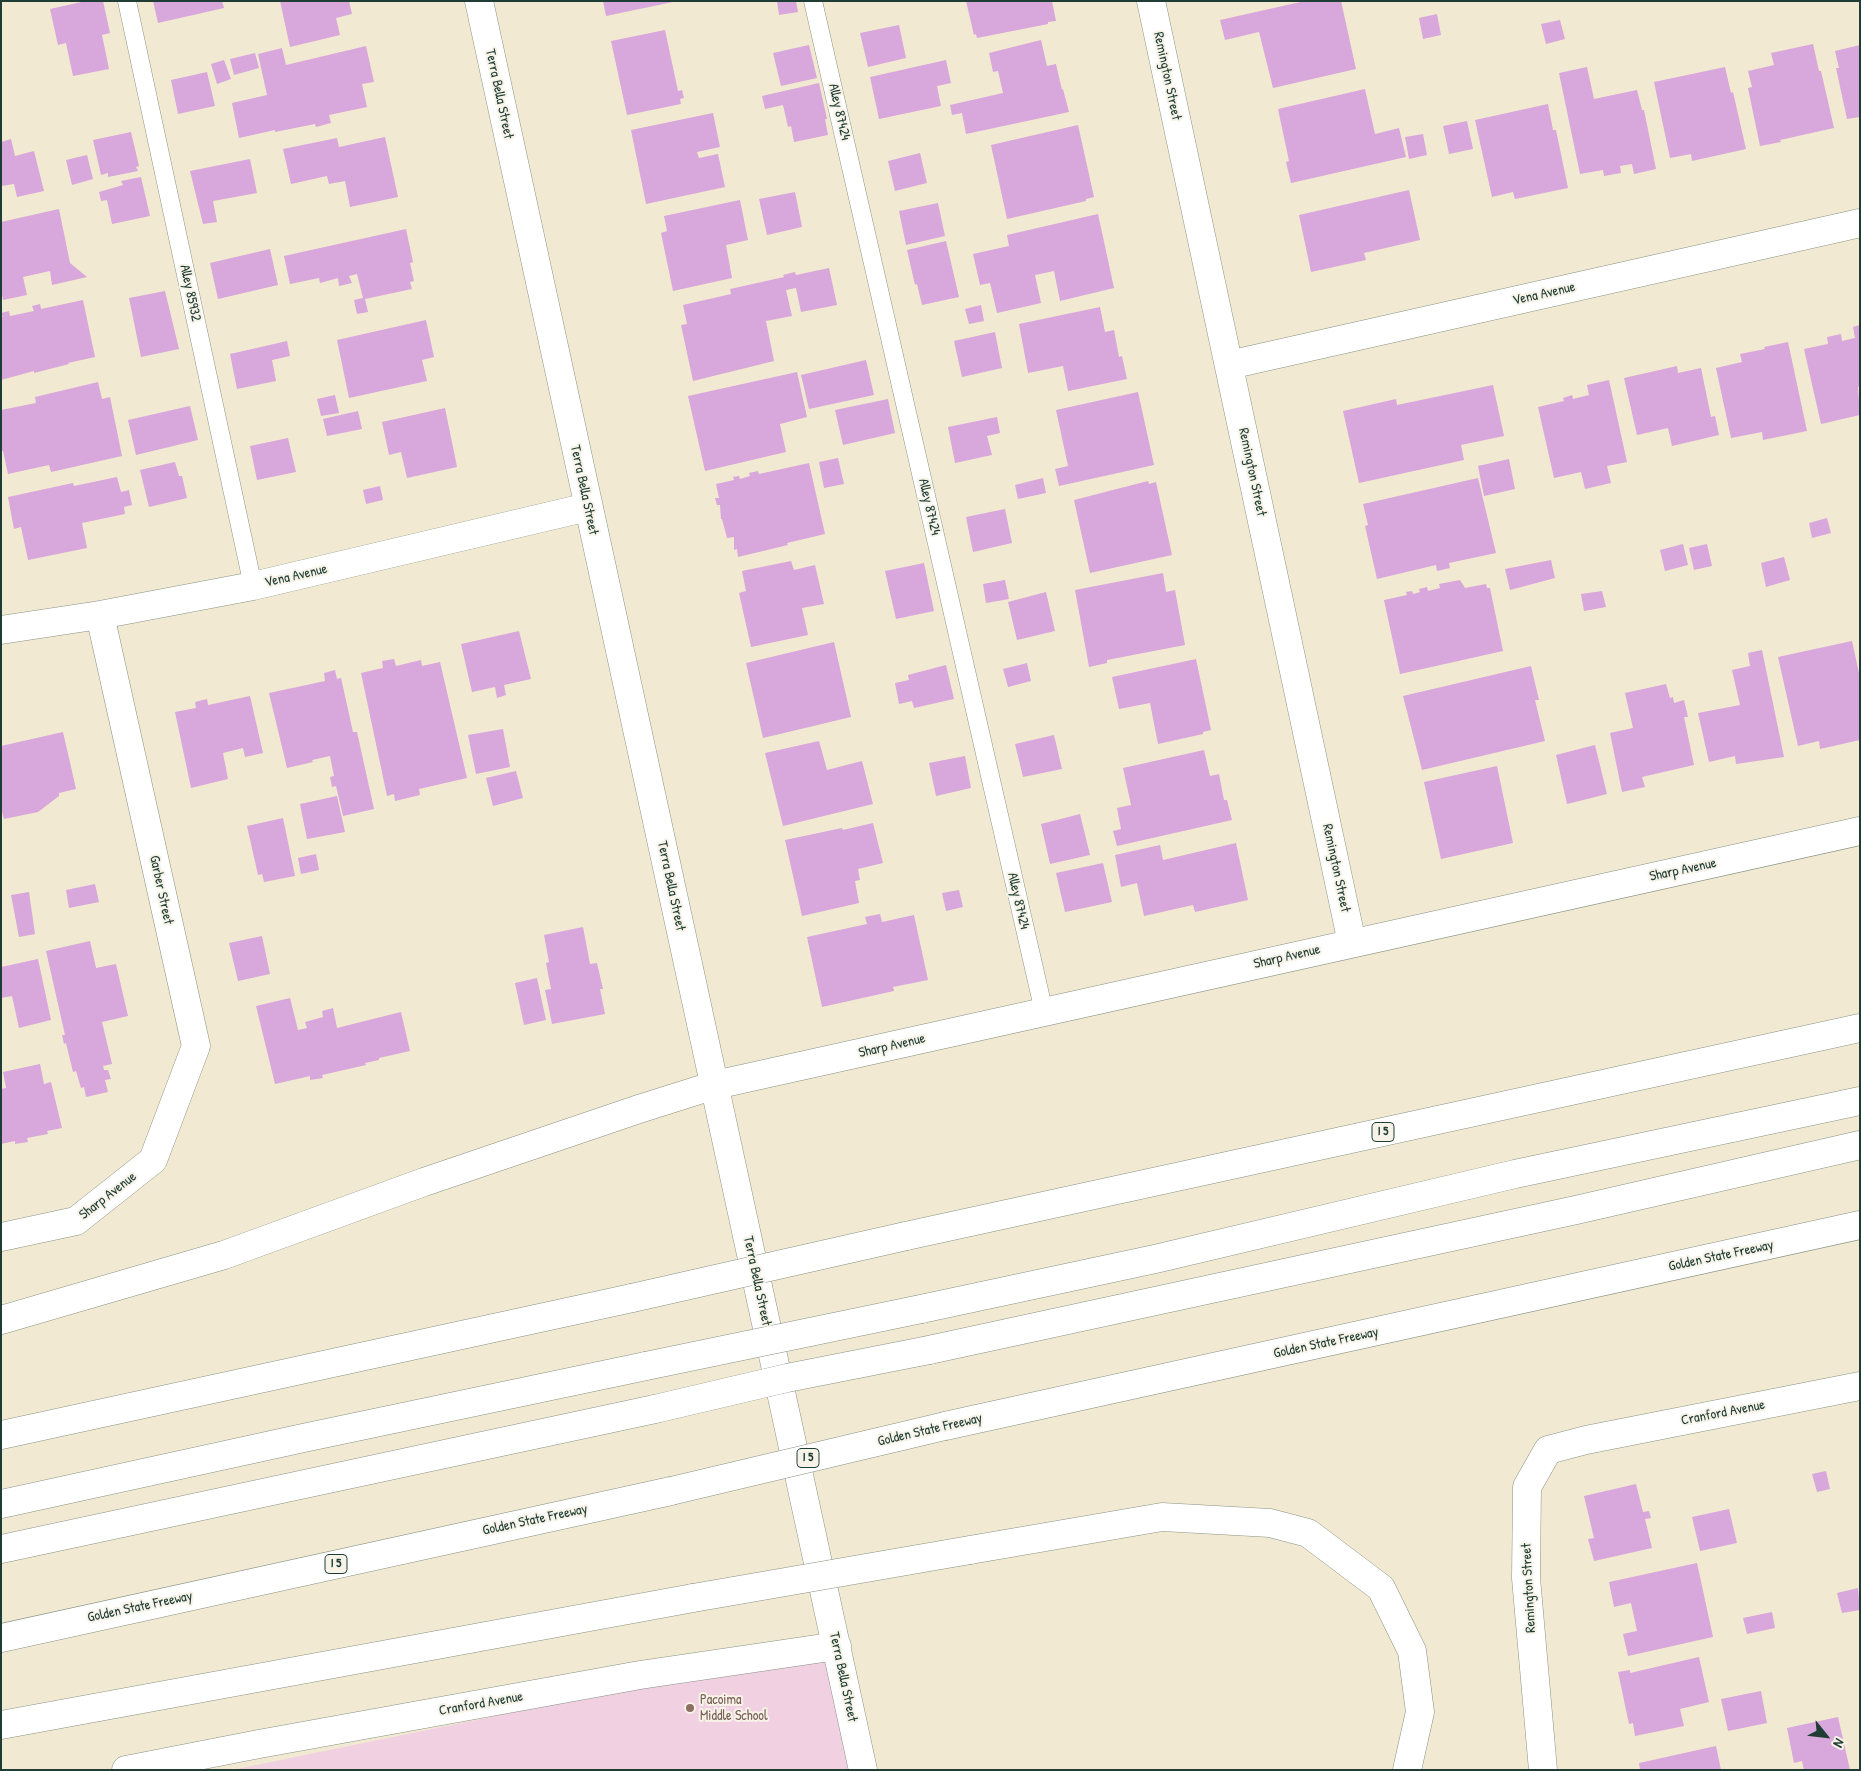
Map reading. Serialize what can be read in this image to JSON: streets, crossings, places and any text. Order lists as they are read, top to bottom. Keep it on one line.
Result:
{"streets":{"main road":["Remington Street","Terra Bella Street","Vena Avenue","Sharp Avenue","Garber Street","I 5","Golden State Freeway","Cranford Avenue"],"lane":["Alley 87424","Alley 85932"]},"crossings":[["Remington Street","Vena Avenue"],["Remington Street","Sharp Avenue"],["Remington Street","Cranford Avenue"],["Terra Bella Street","Vena Avenue"],["Terra Bella Street","Sharp Avenue"],["Terra Bella Street","Cranford Avenue"],["Alley 87424","Sharp Avenue"],["Alley 85932","Vena Avenue"],["Vena Avenue","Garber Street"],["Sharp Avenue","Garber Street"]],"places":["Pacoima Middle School"],"north":"bottom right"}
